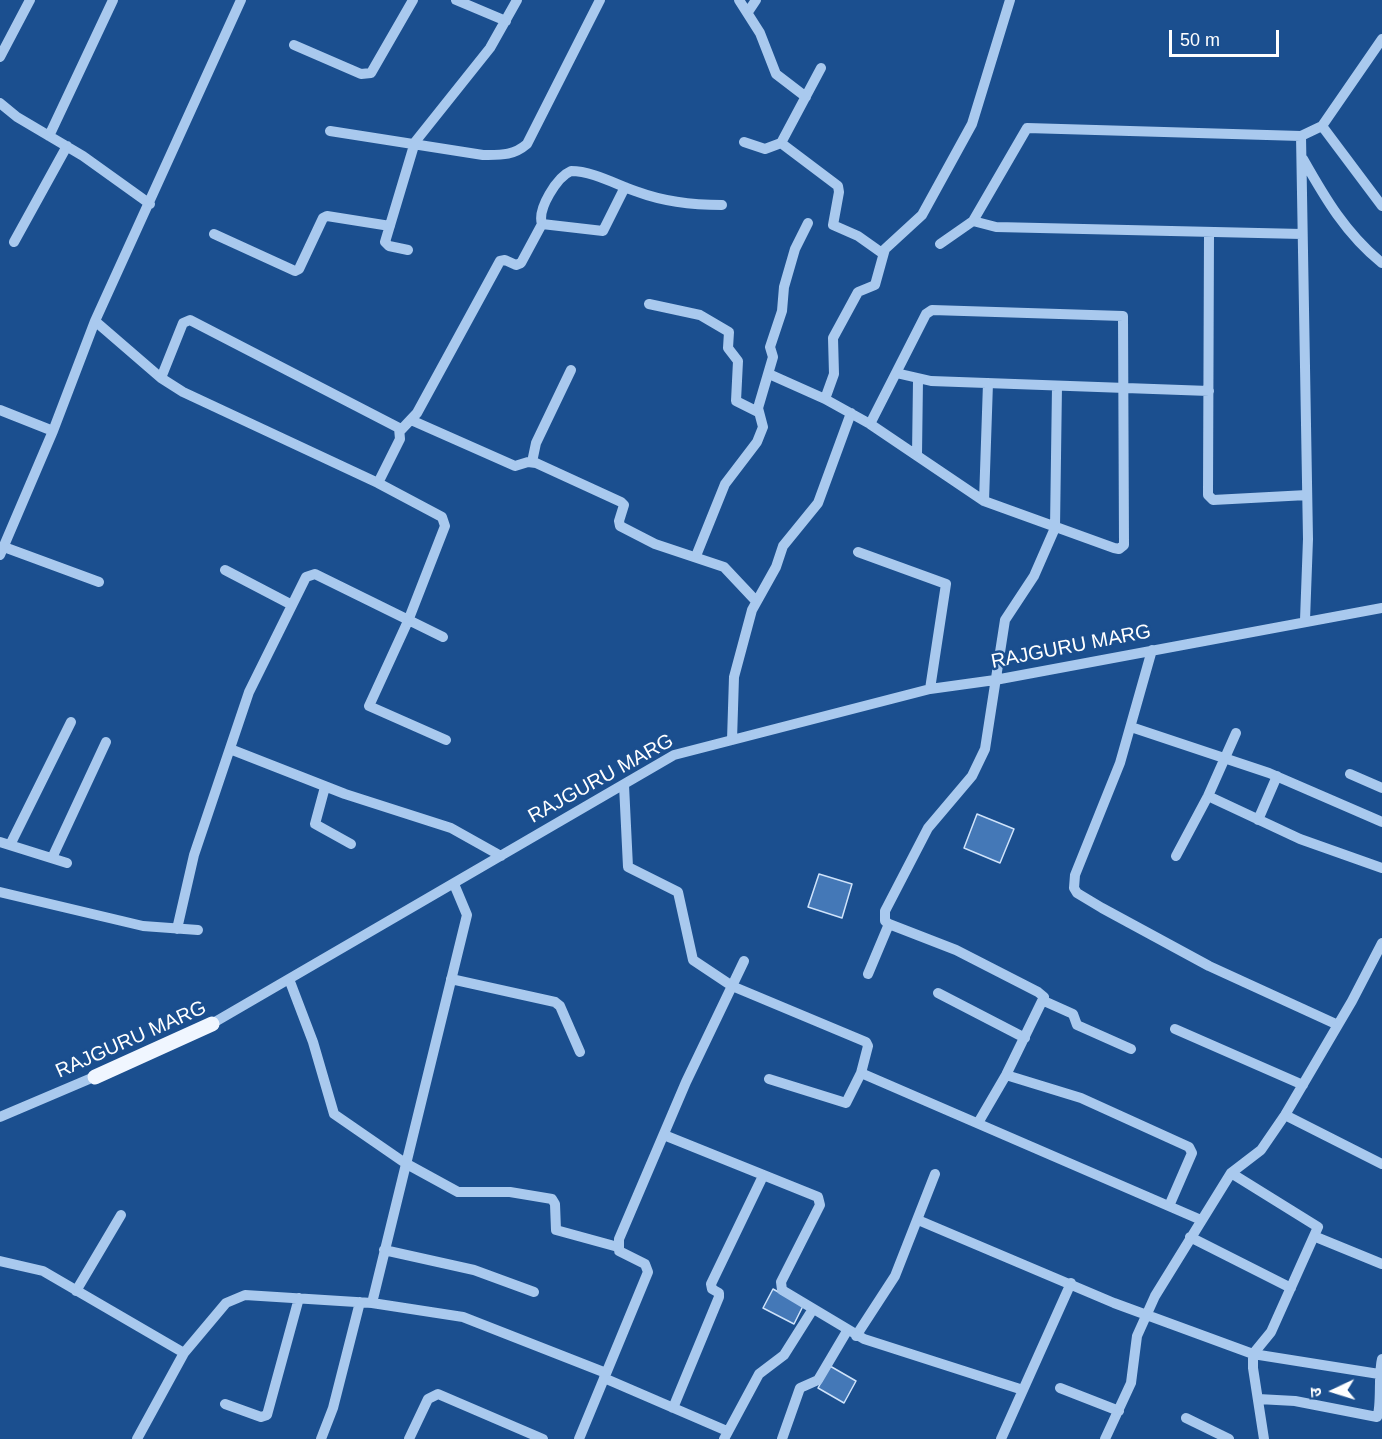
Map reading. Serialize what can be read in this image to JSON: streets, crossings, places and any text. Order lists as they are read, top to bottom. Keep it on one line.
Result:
{"streets":{"street":["RAJGURU MARG"]},"scale_bar":"50 m","north":"left"}
